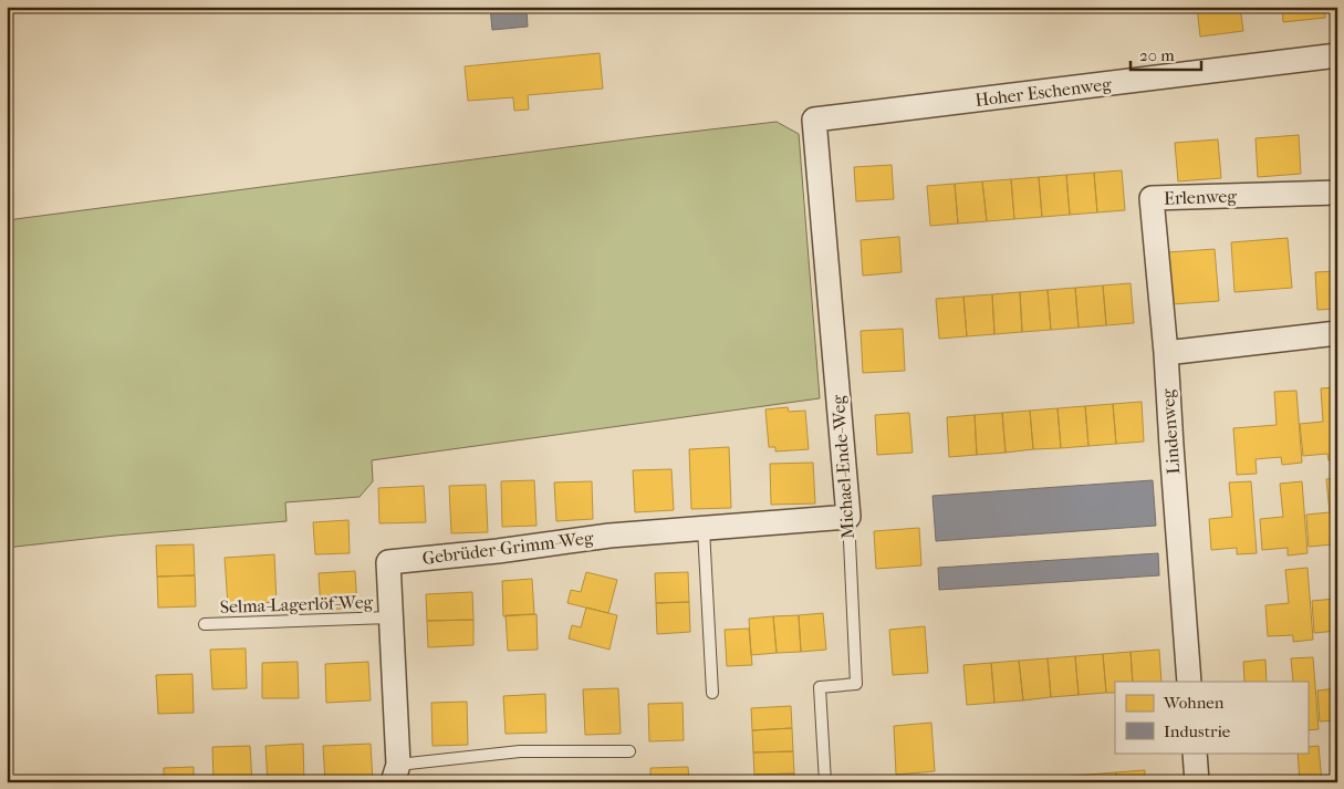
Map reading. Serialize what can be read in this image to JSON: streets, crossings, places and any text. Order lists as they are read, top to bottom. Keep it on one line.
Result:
{"streets":{"street":["Hoher Eschenweg","Erlenweg","Lindenweg","Michael-Ende-Weg","Gebrüder-Grimm-Weg"],"lane":["Selma-Lagerlöf-Weg"]},"crossings":[["Hoher Eschenweg","Michael-Ende-Weg"],["Erlenweg","Lindenweg"],["Michael-Ende-Weg","Gebrüder-Grimm-Weg"],["Gebrüder-Grimm-Weg","Selma-Lagerlöf-Weg"]],"legend":["Wohnen","Industrie"],"scale_bar":"20 m"}
